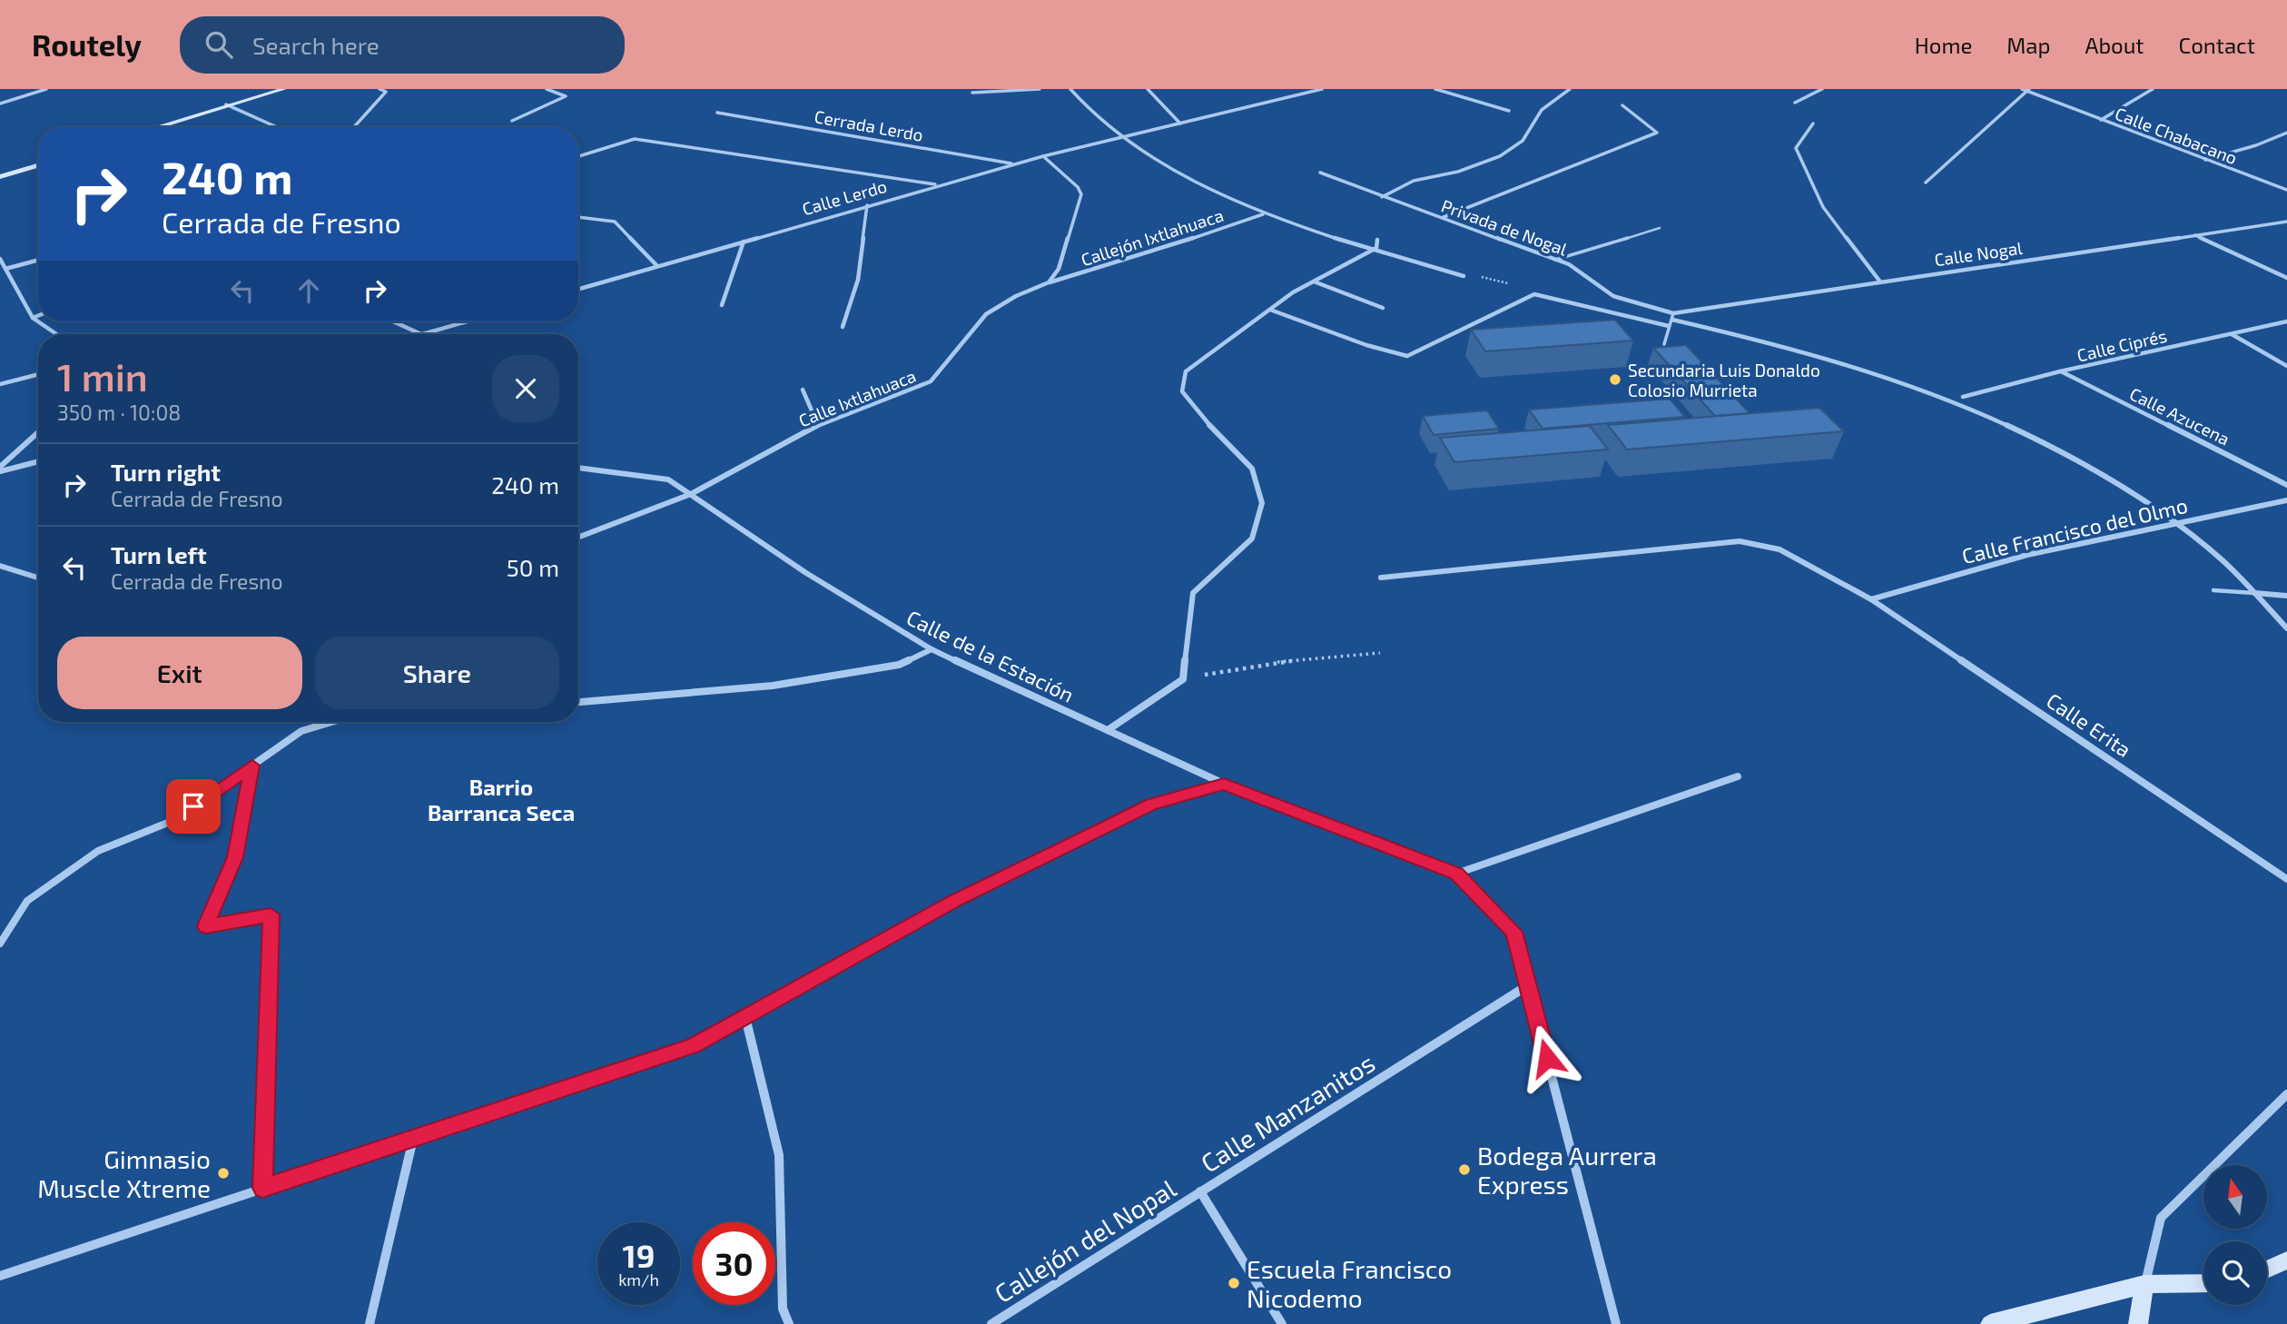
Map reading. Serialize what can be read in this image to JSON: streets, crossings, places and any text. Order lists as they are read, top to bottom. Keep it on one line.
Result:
{"streets":{"street":["Cerrada Lerdo","Calle Chabacano","Calle Lerdo","Privada de Nogal","Callejón Ixtlahuaca","Calle Nogal","Calle Ciprés","Calle Ixtlahuaca","Calle Azucena","Calle Francisco del Olmo","Calle de la Estación","Calle Erita","Calle Manzanitos","Callejón del Nopal"]},"crossings":[["Cerrada Lerdo","Calle Lerdo"],["Privada de Nogal","Calle Nogal"],["Privada de Nogal","Calle Francisco del Olmo"],["Callejón Ixtlahuaca","Calle Ixtlahuaca"],["Calle Ciprés","Calle Azucena"],["Calle Ixtlahuaca","Calle de la Estación"],["Calle Francisco del Olmo","Calle Erita"],["Calle Manzanitos","Callejón del Nopal"]],"districts":["Barrio Barranca Seca"],"places":["Secundaria Luis Donaldo Colosio Murrieta","Bodega Aurrera Express","Gimnasio Muscle Xtreme","Escuela Francisco Nicodemo"],"north":"top","page":{"header":"Routely","search":"Search here","nav":["Home","Map","About","Contact"],"turn":["240 m","Cerrada de Fresno"],"heading":["1 min","350 m · 10:08"],"list":[{"name":"Turn right","note":"Cerrada de Fresno","value":"240 m"},{"name":"Turn left","note":"Cerrada de Fresno","value":"50 m"}],"buttons":["Exit","Share"],"speed":"19 km/h","limit":"30"}}
